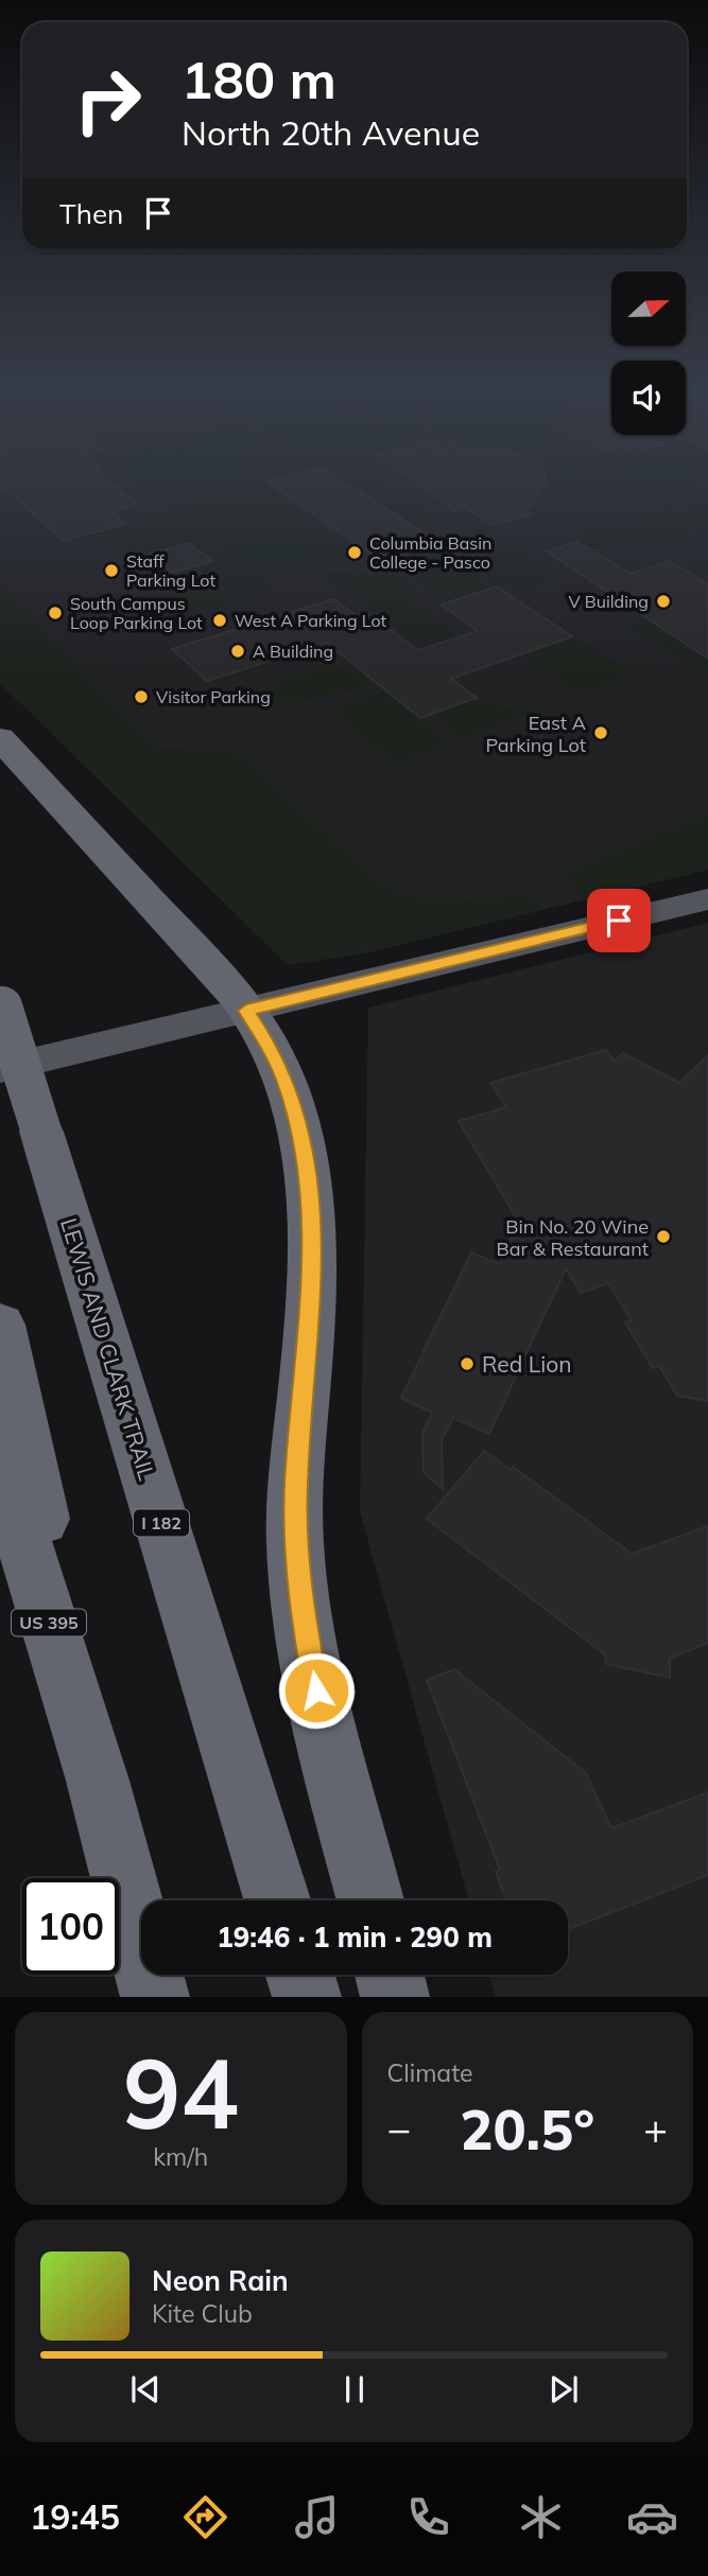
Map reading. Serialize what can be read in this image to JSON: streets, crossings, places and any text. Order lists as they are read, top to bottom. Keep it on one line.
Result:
{"streets":{"highway":["LEWIS AND CLARK TRAIL","I 182","US 395"]},"places":["Columbia Basin College - Pasco","Staff Parking Lot","V Building","South Campus Loop Parking Lot","West A Parking Lot","A Building","Visitor Parking","East A Parking Lot","Bin No. 20 Wine Bar & Restaurant","Red Lion"],"north":"right","page":{"turn":["180 m","North 20th Avenue"],"then":"Then","limit":"100","trip":"19:46 · 1 min · 290 m","tile":[["94","km/h"],"Climate"],"heat":["−","20.5°","+"],"song":["Neon Rain","Kite Club"],"tabs":"19:45"}}
